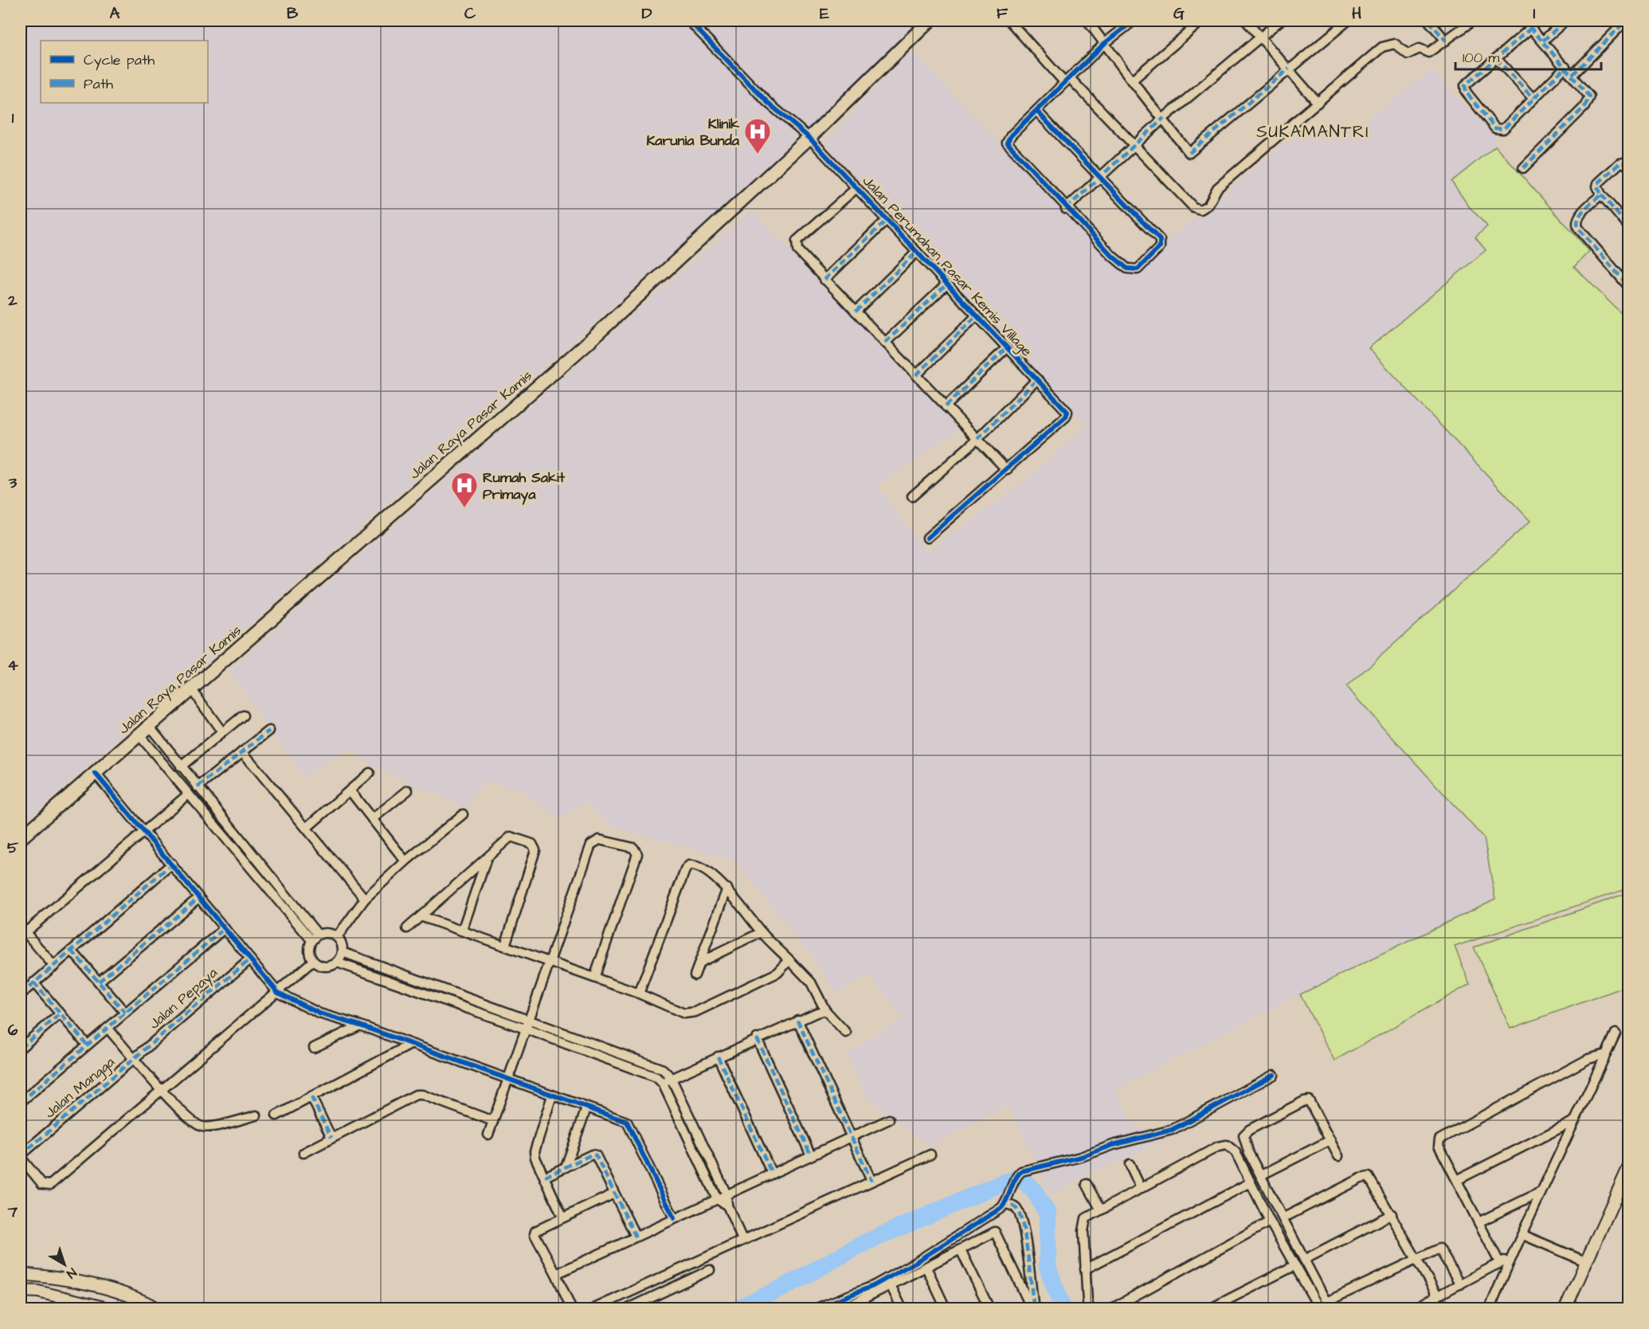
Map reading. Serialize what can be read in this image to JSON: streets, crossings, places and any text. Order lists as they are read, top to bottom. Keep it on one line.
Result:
{"streets":{"main road":["Jalan Raya Pasar Kamis"],"street":["Jalan Perumahan Pasar Kemis Village","Jalan Pepaya","Jalan Mangga"]},"crossings":[["Jalan Perumahan Pasar Kemis Village","Jalan Raya Pasar Kamis"],["Jalan Pepaya","Jalan Mangga"]],"districts":["SUKAMANTRI"],"places":{"hospital":["Klinik Karunia Bunda","Rumah Sakit Primaya"]},"legend":["Cycle path","Path"],"scale_bar":"100 m","north":"bottom right","grid":{"columns":["A","B","C","D","E","F","G","H","I"],"rows":["1","2","3","4","5","6","7"]}}
